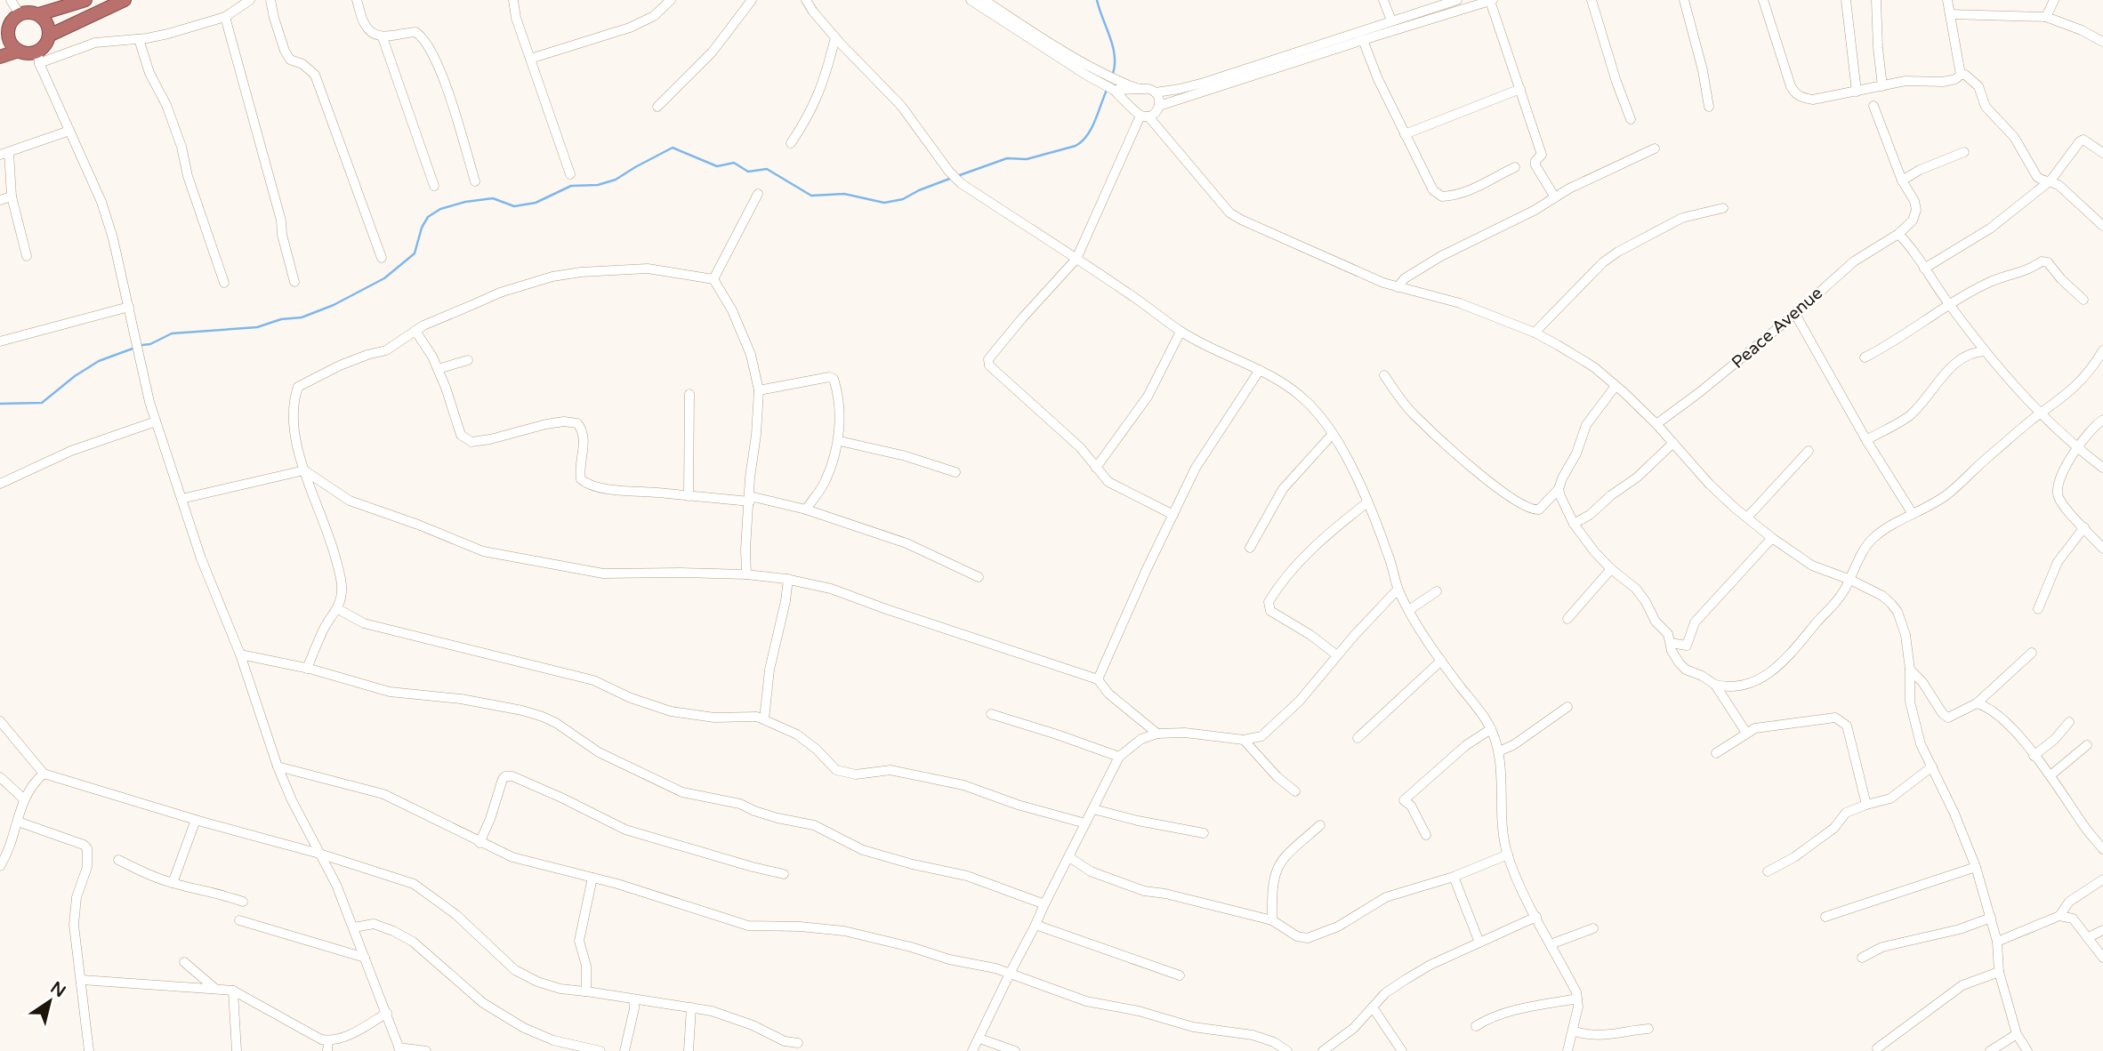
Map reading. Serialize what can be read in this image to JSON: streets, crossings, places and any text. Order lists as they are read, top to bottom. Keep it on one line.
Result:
{"streets":{"street":["Peace Avenue"]},"north":"top right"}
